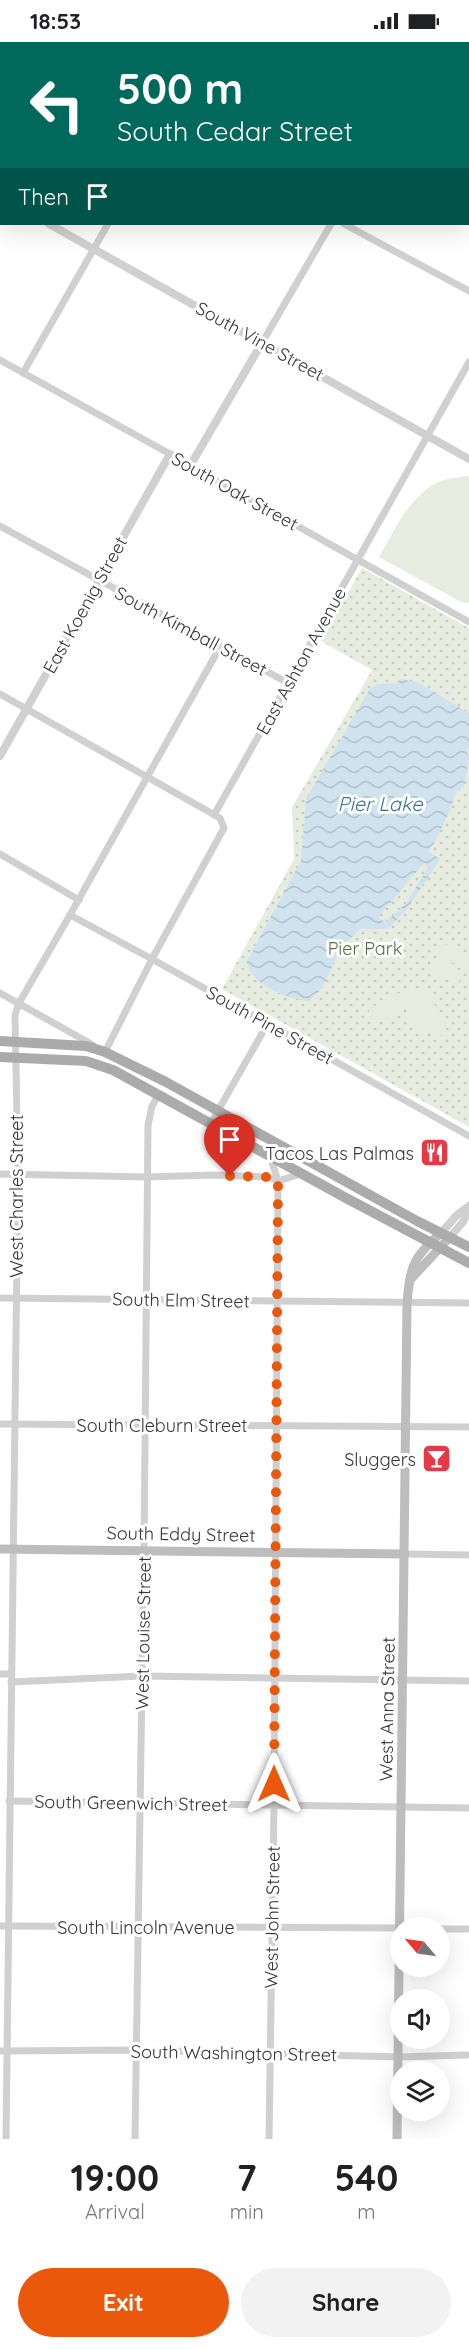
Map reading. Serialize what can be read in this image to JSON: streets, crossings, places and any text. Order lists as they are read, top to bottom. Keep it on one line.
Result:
{"streets":{"main road":["South Eddy Street","West Anna Street"],"street":["South Vine Street","South Oak Street","East Koenig Street","South Kimball Street","East Ashton Avenue","South Pine Street","West Charles Street","South Elm Street","South Cleburn Street","West Louise Street","South Greenwich Street","West John Street","South Lincoln Avenue","South Washington Street"]},"crossings":[["South Vine Street","East Ashton Avenue"],["South Oak Street","East Koenig Street"],["South Oak Street","East Ashton Avenue"],["East Koenig Street","South Kimball Street"],["South Kimball Street","East Ashton Avenue"],["West Charles Street","South Elm Street"],["West Charles Street","South Cleburn Street"],["West Charles Street","South Eddy Street"],["West Charles Street","South Greenwich Street"],["West Charles Street","South Lincoln Avenue"],["West Charles Street","South Washington Street"],["South Elm Street","West Louise Street"],["South Elm Street","West Anna Street"],["South Elm Street","West John Street"],["South Cleburn Street","West Louise Street"],["South Cleburn Street","West Anna Street"],["South Cleburn Street","West John Street"],["South Eddy Street","West Louise Street"],["South Eddy Street","West Anna Street"],["South Eddy Street","West John Street"],["West Louise Street","South Greenwich Street"],["West Louise Street","South Lincoln Avenue"],["West Louise Street","South Washington Street"],["West Anna Street","South Greenwich Street"],["West Anna Street","South Washington Street"],["South Greenwich Street","West John Street"],["West John Street","South Lincoln Avenue"],["West John Street","South Washington Street"]],"water":["Pier Lake"],"parks":["Pier Park"],"places":{"restaurant":["Tacos Las Palmas"],"bar":["Sluggers"]},"north":"top left","page":{"status":"18:53","turn":["500 m","South Cedar Street"],"then":"Then","eta":["19:00","Arrival","7","min","540","m"],"buttons":["Exit","Share"]}}
